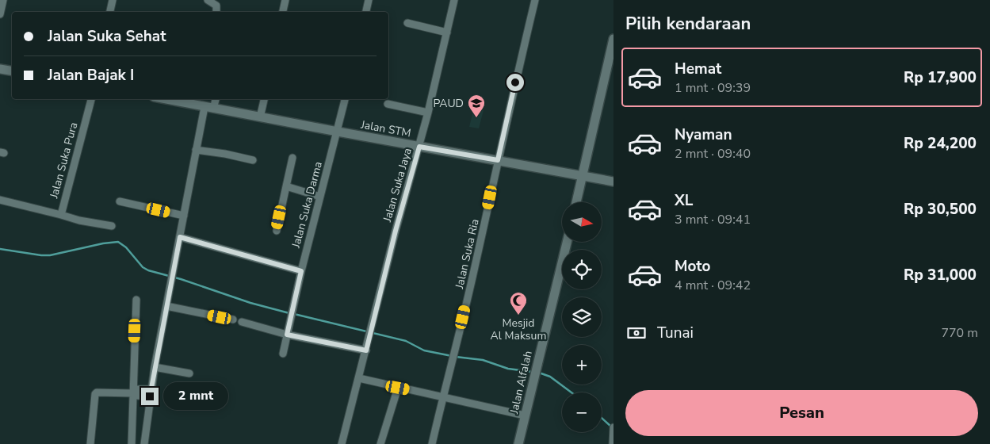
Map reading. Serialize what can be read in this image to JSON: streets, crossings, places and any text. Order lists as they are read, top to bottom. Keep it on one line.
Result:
{"streets":{"street":["Jalan STM","Jalan Suka Pura","Jalan Suka Jaya","Jalan Suka Darma","Jalan Suka Ria","Jalan Alfalah"]},"crossings":[["Jalan STM","Jalan Suka Jaya"],["Jalan STM","Jalan Suka Darma"],["Jalan STM","Jalan Suka Ria"]],"places":{"school or university":["PAUD"],"mosque":["Mesjid Al Maksum"]},"north":"right","page":{"heading":"Pilih kendaraan","banner":["Jalan Suka Sehat","Jalan Bajak I"],"list":[{"name":"Hemat","note":"1 mnt · 09:39","value":"Rp 17,900"},{"name":"Nyaman","note":"2 mnt · 09:40","value":"Rp 24,200"},{"name":"XL","note":"3 mnt · 09:41","value":"Rp 30,500"},{"name":"Moto","note":"4 mnt · 09:42","value":"Rp 31,000"}],"map_buttons":["+","−"],"pay":["Tunai","770 m"],"bubble":"2 mnt","buttons":"Pesan"}}
